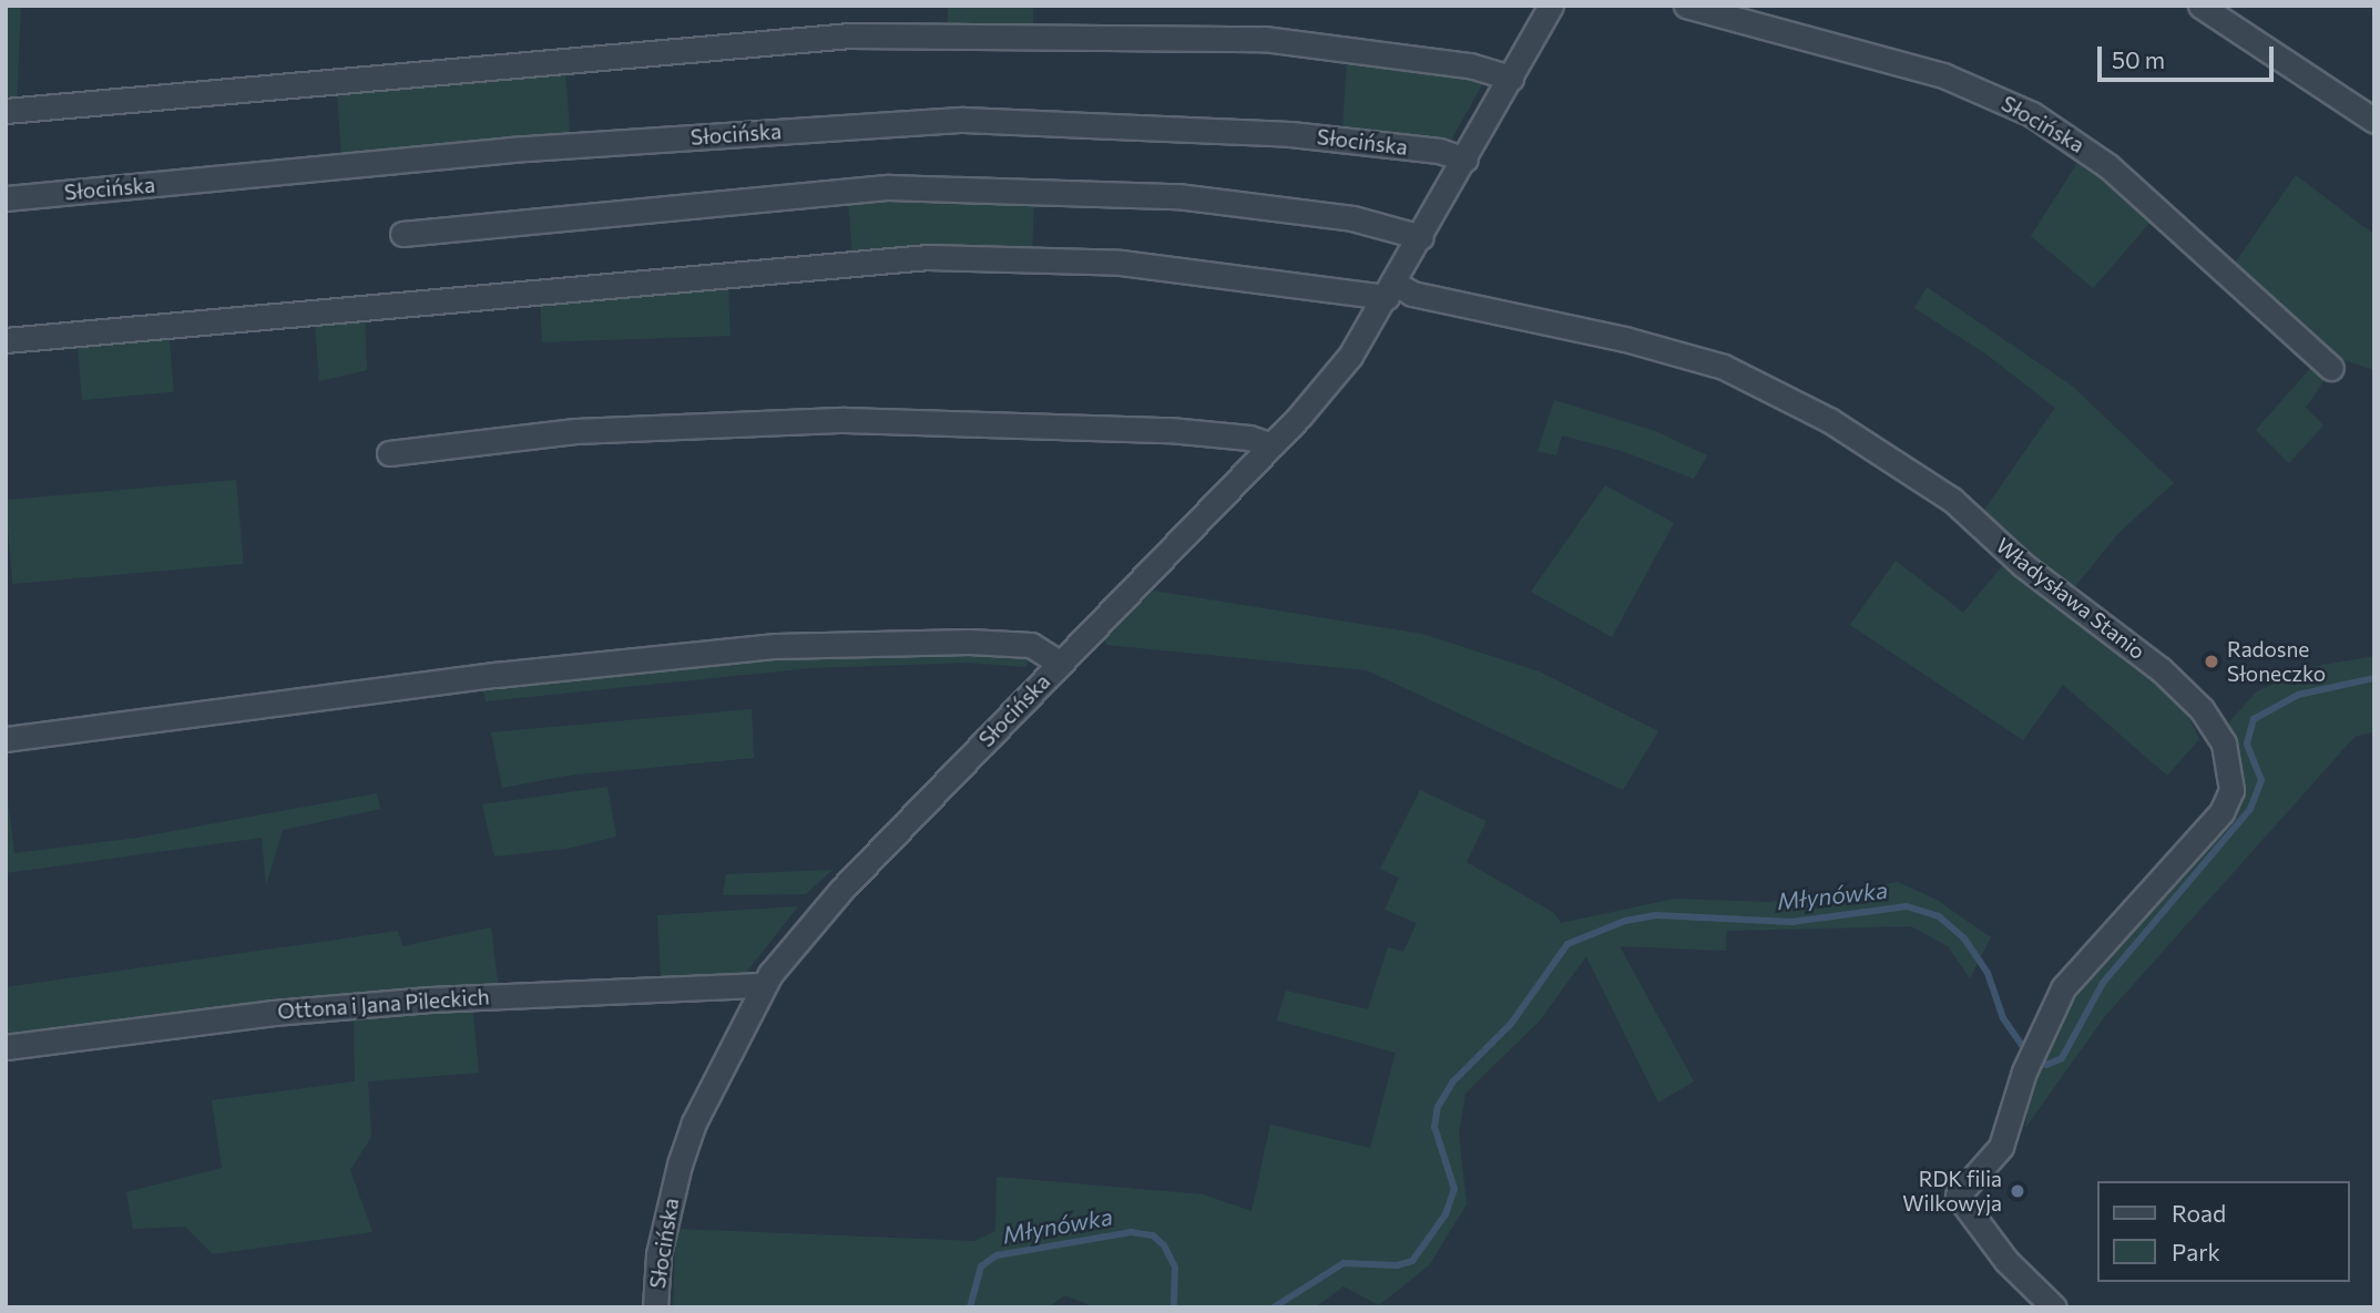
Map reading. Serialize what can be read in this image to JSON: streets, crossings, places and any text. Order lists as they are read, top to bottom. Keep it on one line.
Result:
{"streets":{"street":["Słocińska","Władysława Stanio","Ottona i Jana Pileckich"]},"crossings":[["Słocińska","Władysława Stanio"],["Słocińska","Ottona i Jana Pileckich"]],"water":["Młynówka"],"places":["Radosne Słoneczko","RDK filia Wilkowyja"],"legend":["Road","Park"],"scale_bar":"50 m"}
